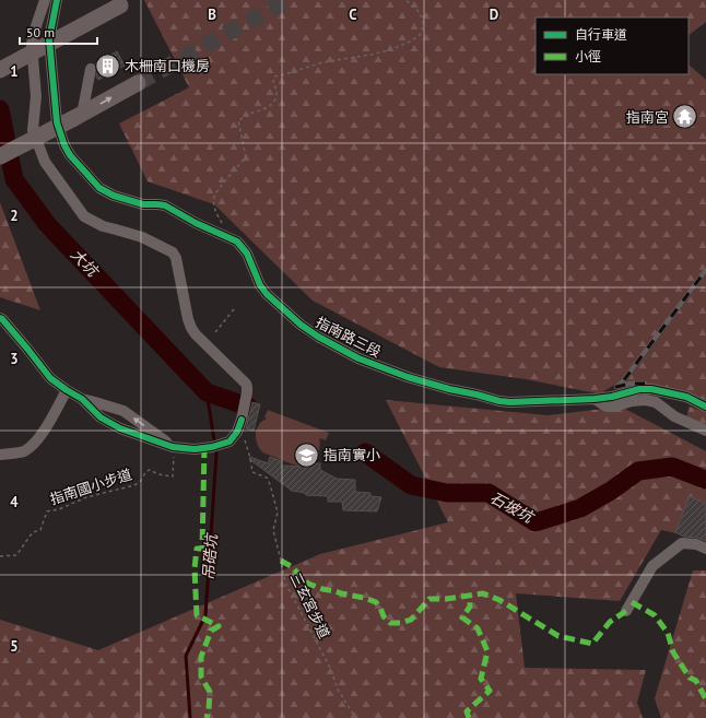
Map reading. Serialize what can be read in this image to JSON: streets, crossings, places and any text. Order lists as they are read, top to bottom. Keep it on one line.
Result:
{"streets":{"street":["指南路三段"],"path":["指南國小步道","三玄宮步道"]},"water":["大坑","石坡坑","吊硞坑"],"places":{"building":["木柵南口機房"],"temple":["指南宮"],"school or university":["指南實小"]},"legend":["自行車道","小徑"],"scale_bar":"50 m","grid":{"columns":["B","C","D"],"rows":["1","2","3","4","5"]}}
